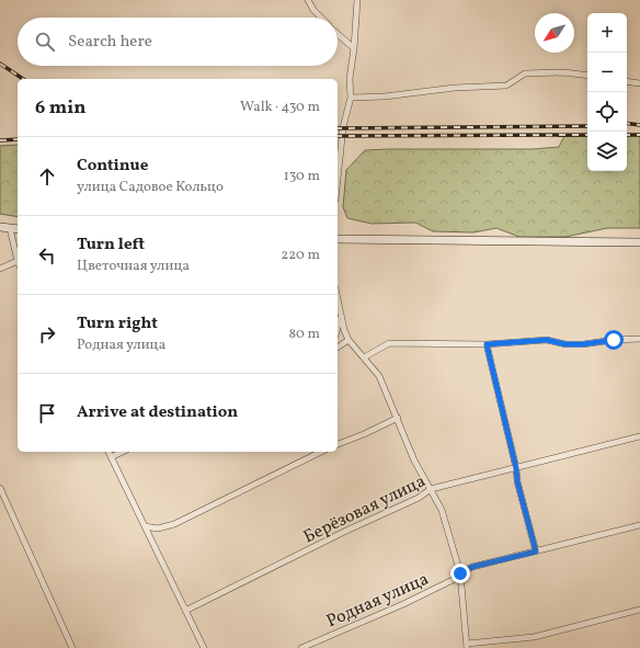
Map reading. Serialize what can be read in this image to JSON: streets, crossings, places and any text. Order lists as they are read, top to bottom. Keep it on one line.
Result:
{"streets":{"street":["Берёзовая улица","Родная улица"]},"north":"bottom left","page":{"map_buttons":["+","−"],"search":"Search here","heading":["6 min","Walk · 430 m"],"list":[["Continue","улица Садовое Кольцо","130 m"],["Turn left","Цветочная улица","220 m"],["Turn right","Родная улица","80 m"],"Arrive at destination"]}}
